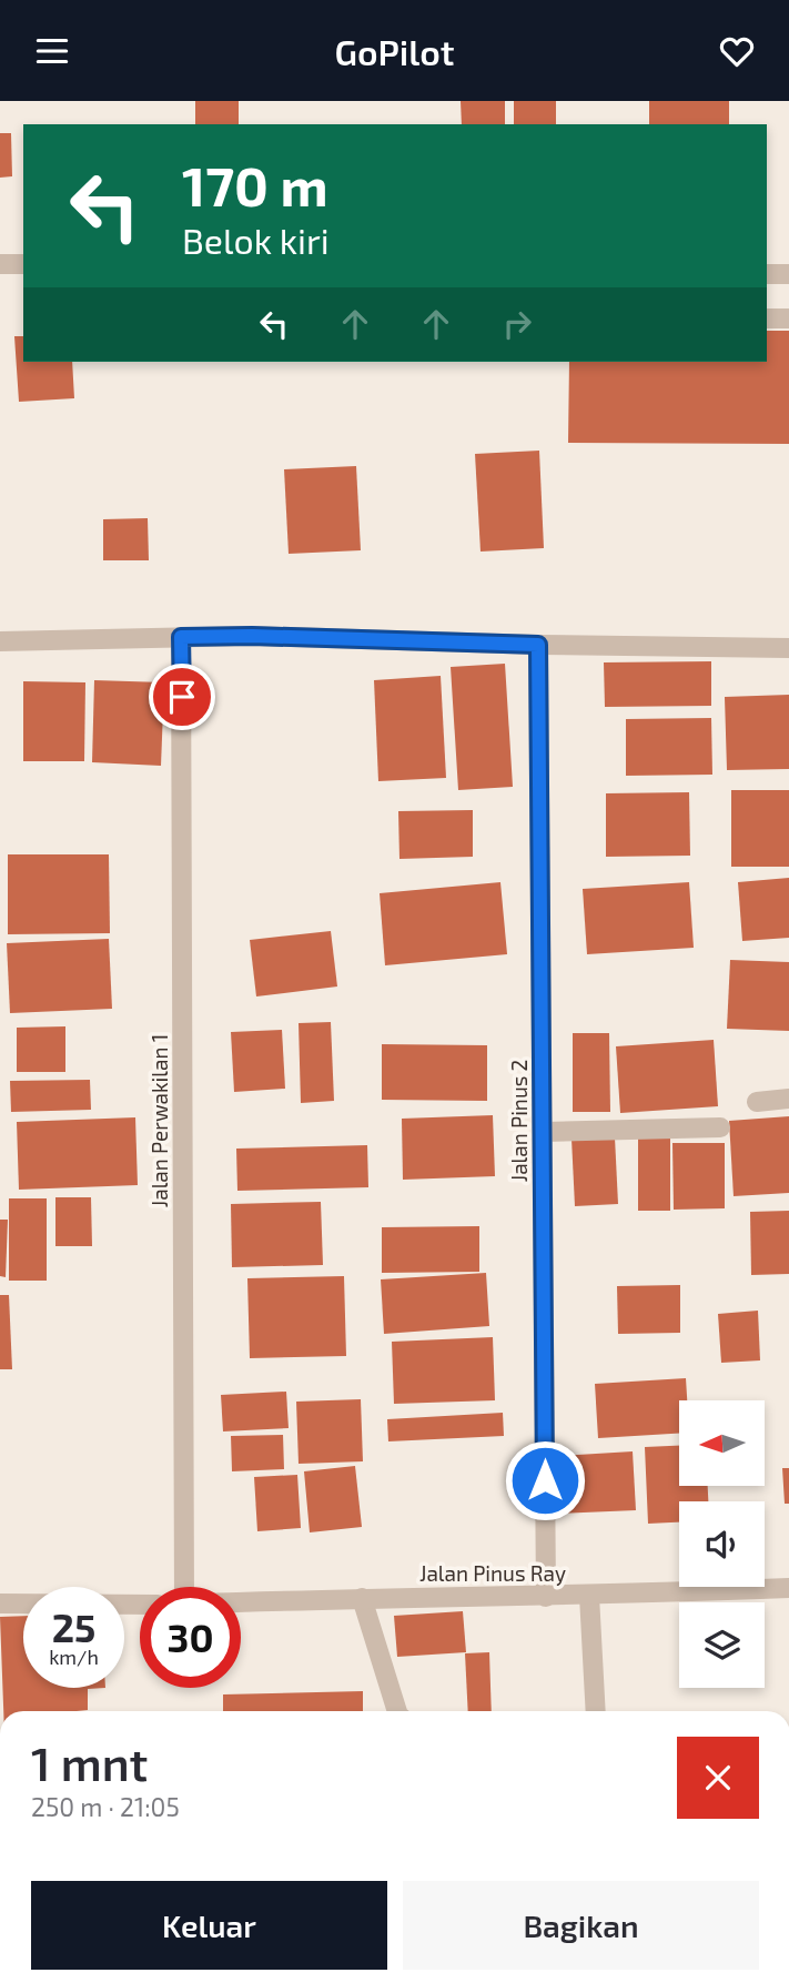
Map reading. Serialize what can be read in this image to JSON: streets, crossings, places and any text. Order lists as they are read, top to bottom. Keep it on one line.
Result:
{"streets":{"street":["Jalan Perwakilan 1","Jalan Pinus 2","Jalan Pinus Ray"]},"crossings":[["Jalan Pinus 2","Jalan Pinus Ray"]],"north":"left","page":{"header":"GoPilot","turn":["170 m","Belok kiri"],"speed":"25 km/h","limit":"30","heading":["1 mnt","250 m · 21:05"],"buttons":["Keluar","Bagikan"]}}
